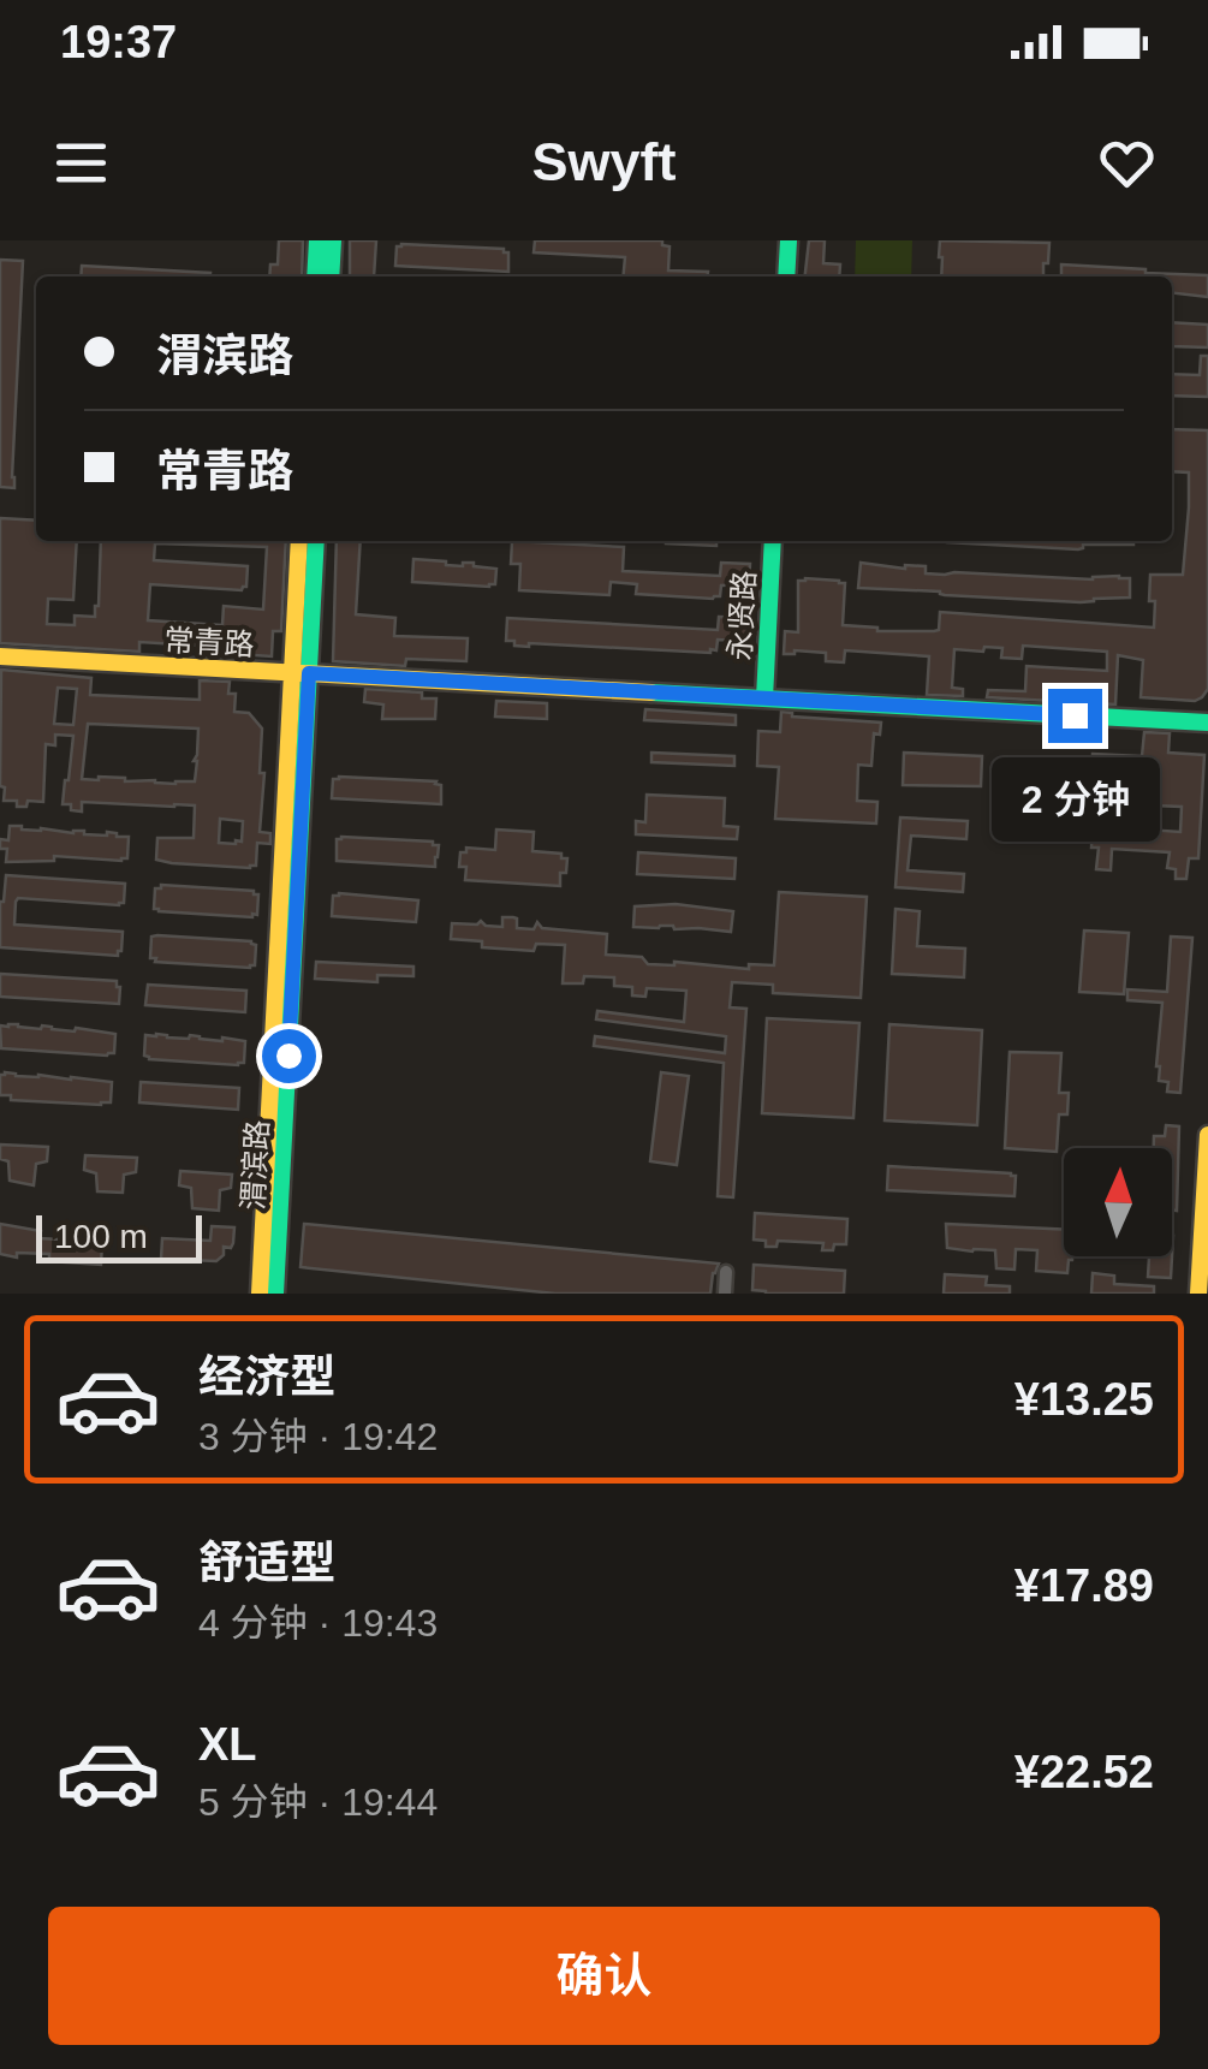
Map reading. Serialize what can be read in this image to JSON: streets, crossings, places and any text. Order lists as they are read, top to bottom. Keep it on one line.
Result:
{"streets":{"street":["永贤路","常青路","渭滨路"]},"crossings":[["永贤路","常青路"],["常青路","渭滨路"]],"scale_bar":"100 m","north":"top","page":{"status":"19:37","header":"Swyft","banner":["渭滨路","常青路"],"bubble":"2 分钟","scale":"100 m","list":[{"name":"经济型","note":"3 分钟 · 19:42","value":"¥13.25"},{"name":"舒适型","note":"4 分钟 · 19:43","value":"¥17.89"},{"name":"XL","note":"5 分钟 · 19:44","value":"¥22.52"}],"buttons":"确认"}}
